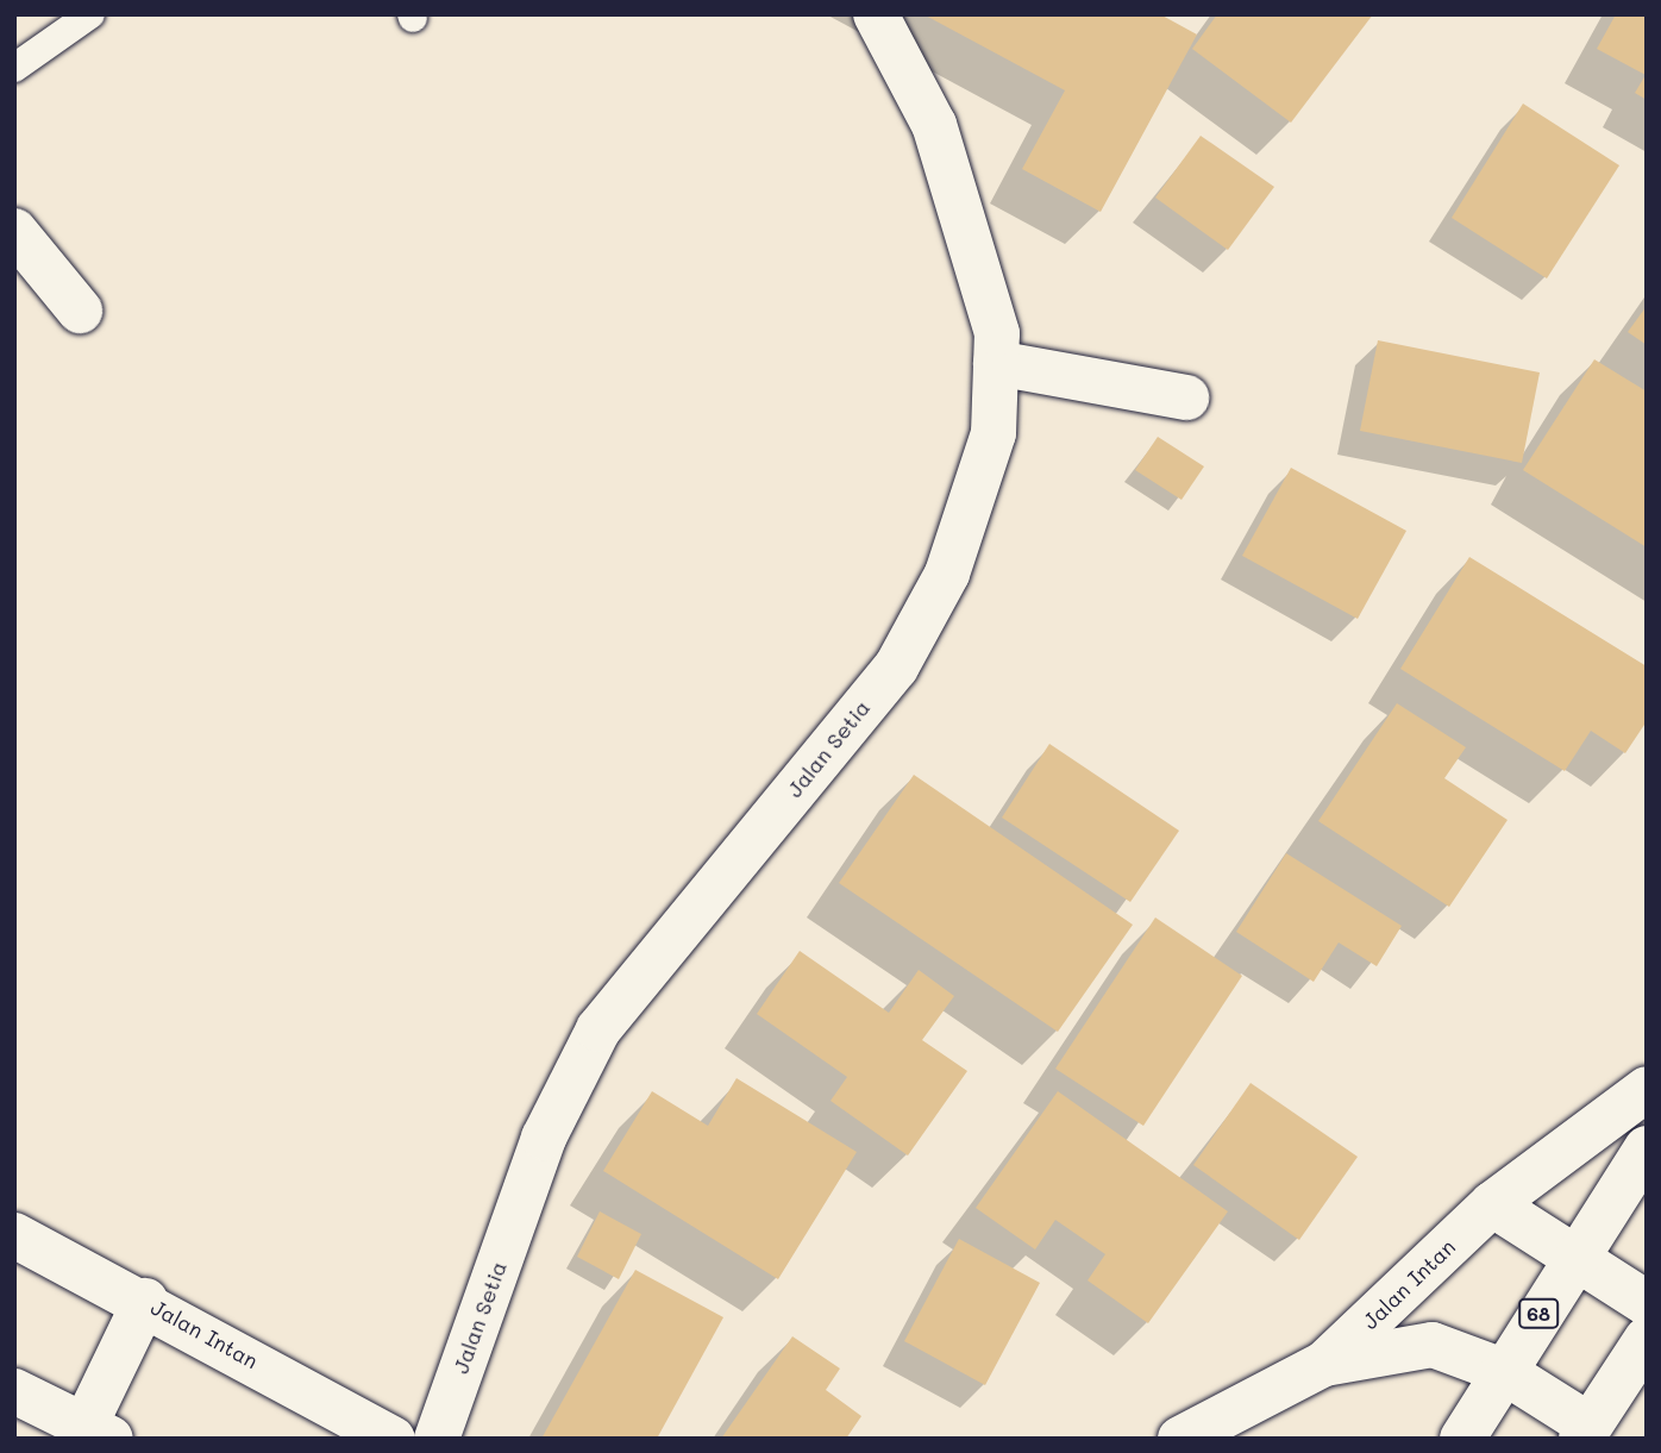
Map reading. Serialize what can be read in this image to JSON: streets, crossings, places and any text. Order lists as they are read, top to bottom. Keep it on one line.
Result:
{"streets":{"street":["Jalan Setia","Jalan Intan","68"]},"crossings":[["Jalan Intan","68"]]}
